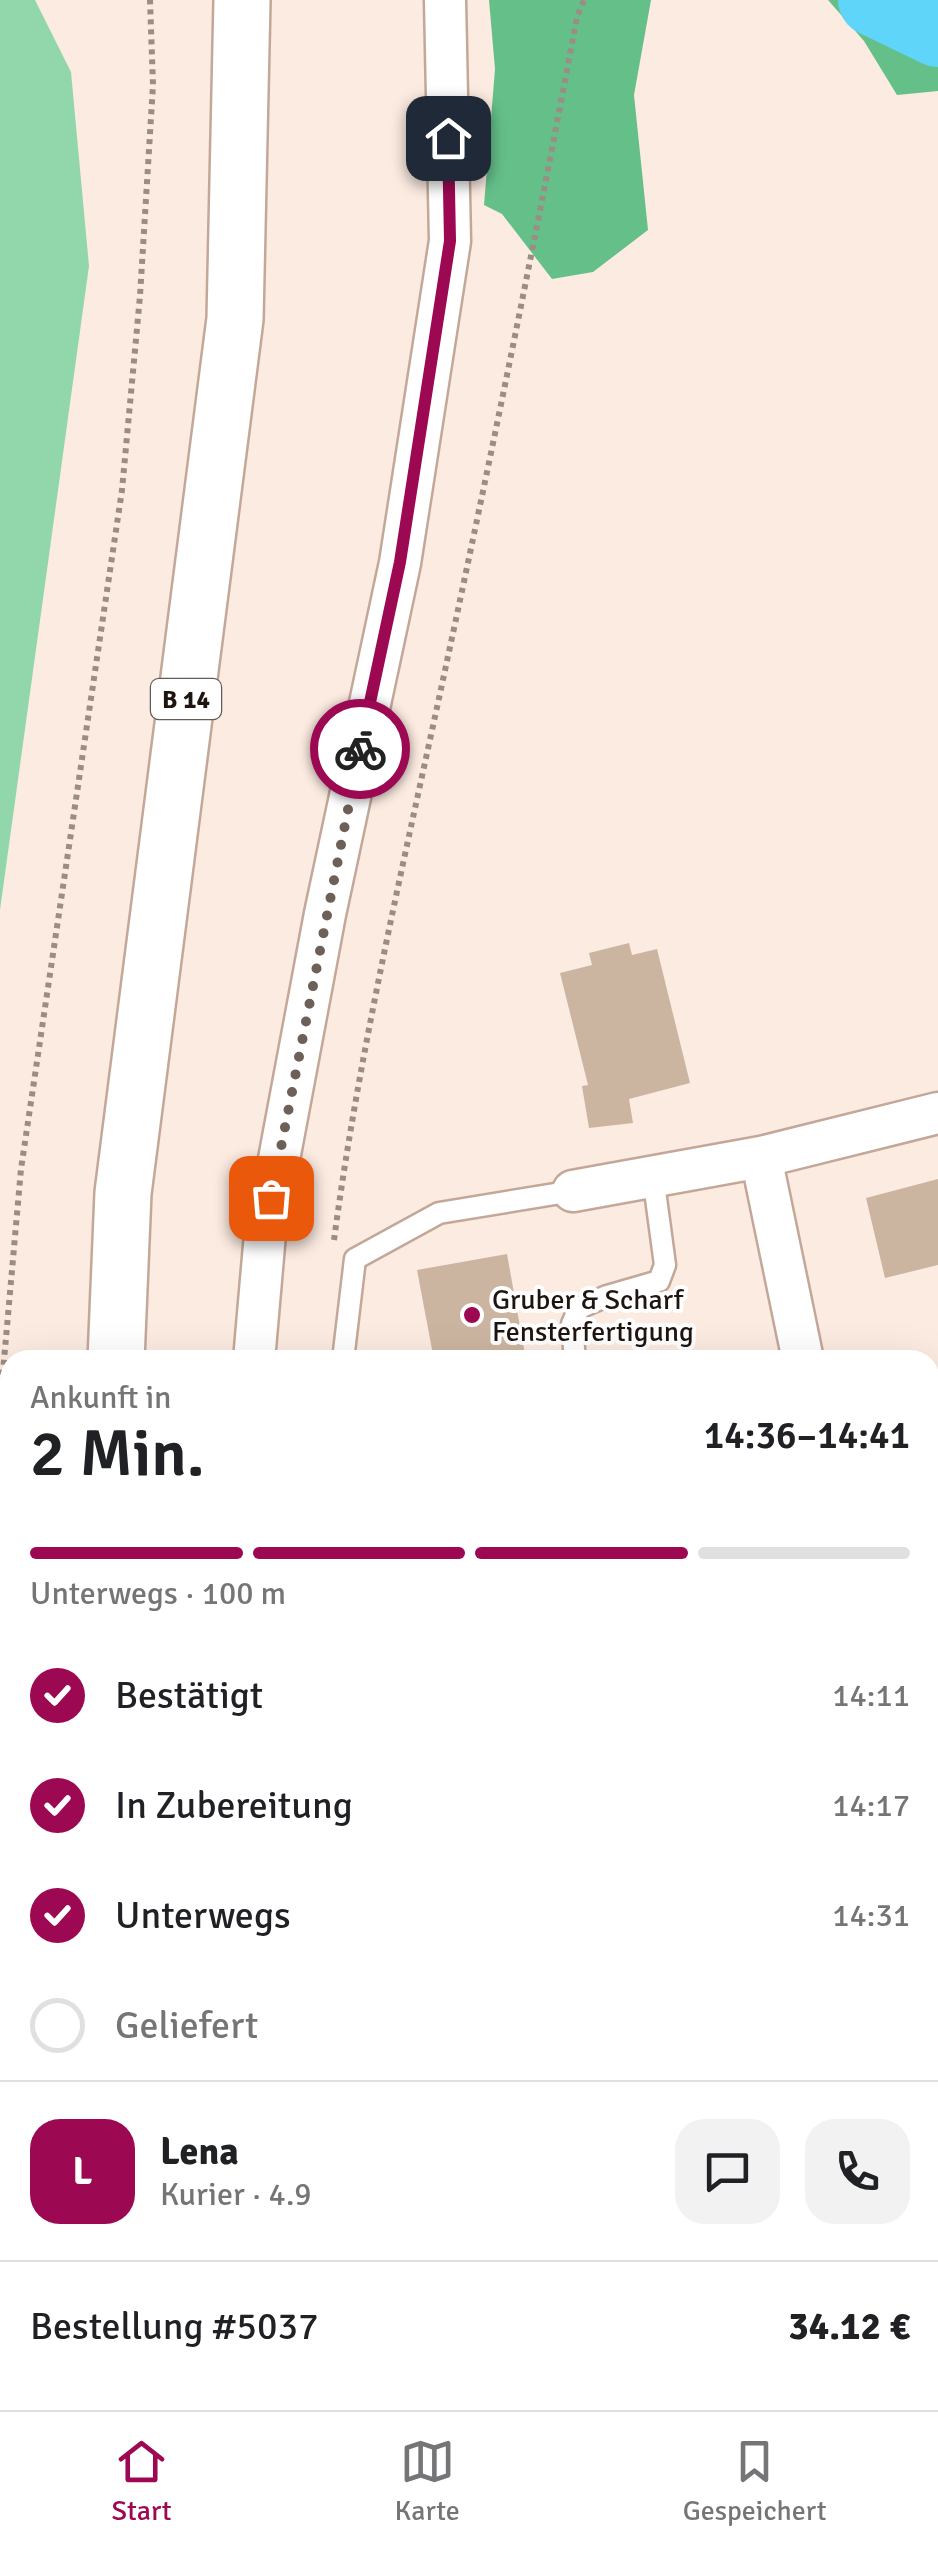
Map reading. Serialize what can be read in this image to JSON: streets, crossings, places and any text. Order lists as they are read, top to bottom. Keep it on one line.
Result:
{"streets":{"main road":["B 14"]},"places":["Gruber & Scharf Fensterfertigung"],"page":{"heading":["2 Min.","Ankunft in","14:36–14:41"],"panel":["Lena","Kurier · 4.9","Bestellung #5037","34.12 €"],"bar":"Unterwegs · 100 m","list":[["Bestätigt","14:11"],["In Zubereitung","14:17"],["Unterwegs","14:31"],"Geliefert"],"round":"L","tabs":["Start","Karte","Gespeichert"]}}
